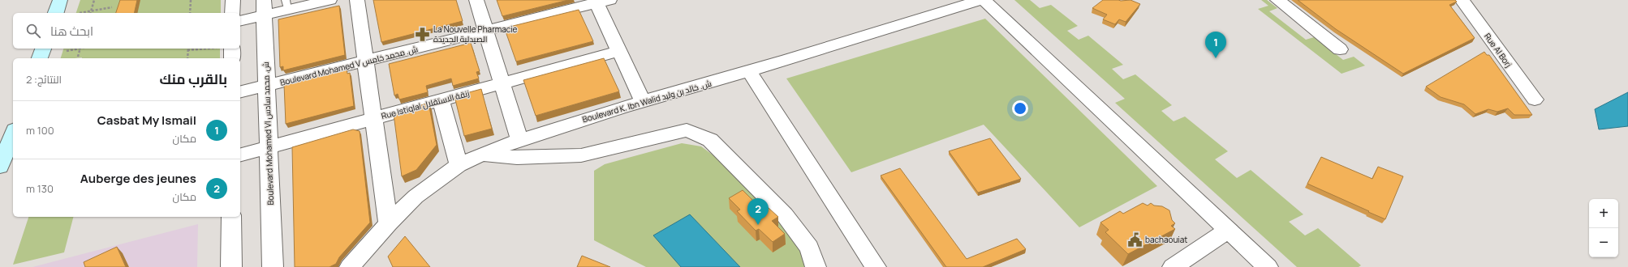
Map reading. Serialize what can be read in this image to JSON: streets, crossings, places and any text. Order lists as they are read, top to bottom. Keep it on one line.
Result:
{"streets":{"street":["Rue Al Borj","Boulevard Mohamed V ش. محمد خامس","Boulevard K. Ibn Walid ش. خالد بن وليد","Rue Istiqlal زنقة الاستقلال","Boulevard Mohamed VI ش. محمد سادس"]},"crossings":[["Boulevard Mohamed V ش. محمد خامس","Boulevard Mohamed VI ش. محمد سادس"],["Rue Istiqlal زنقة الاستقلال","Boulevard Mohamed VI ش. محمد سادس"]],"places":{"pharmacy":["La Nouvelle Pharmacie الصيدلية الجديدة"],"public building":["bachaouiat"]},"page":{"search":"ابحث هنا","pins":["1","2"],"heading":["بالقرب منك","النتائج: 2"],"list":[{"mark":"1","name":"Casbat My Ismail","note":"مكان","value":"100 m"},{"mark":"2","name":"Auberge des jeunes","note":"مكان","value":"130 m"}],"map_buttons":["+","−"]}}
